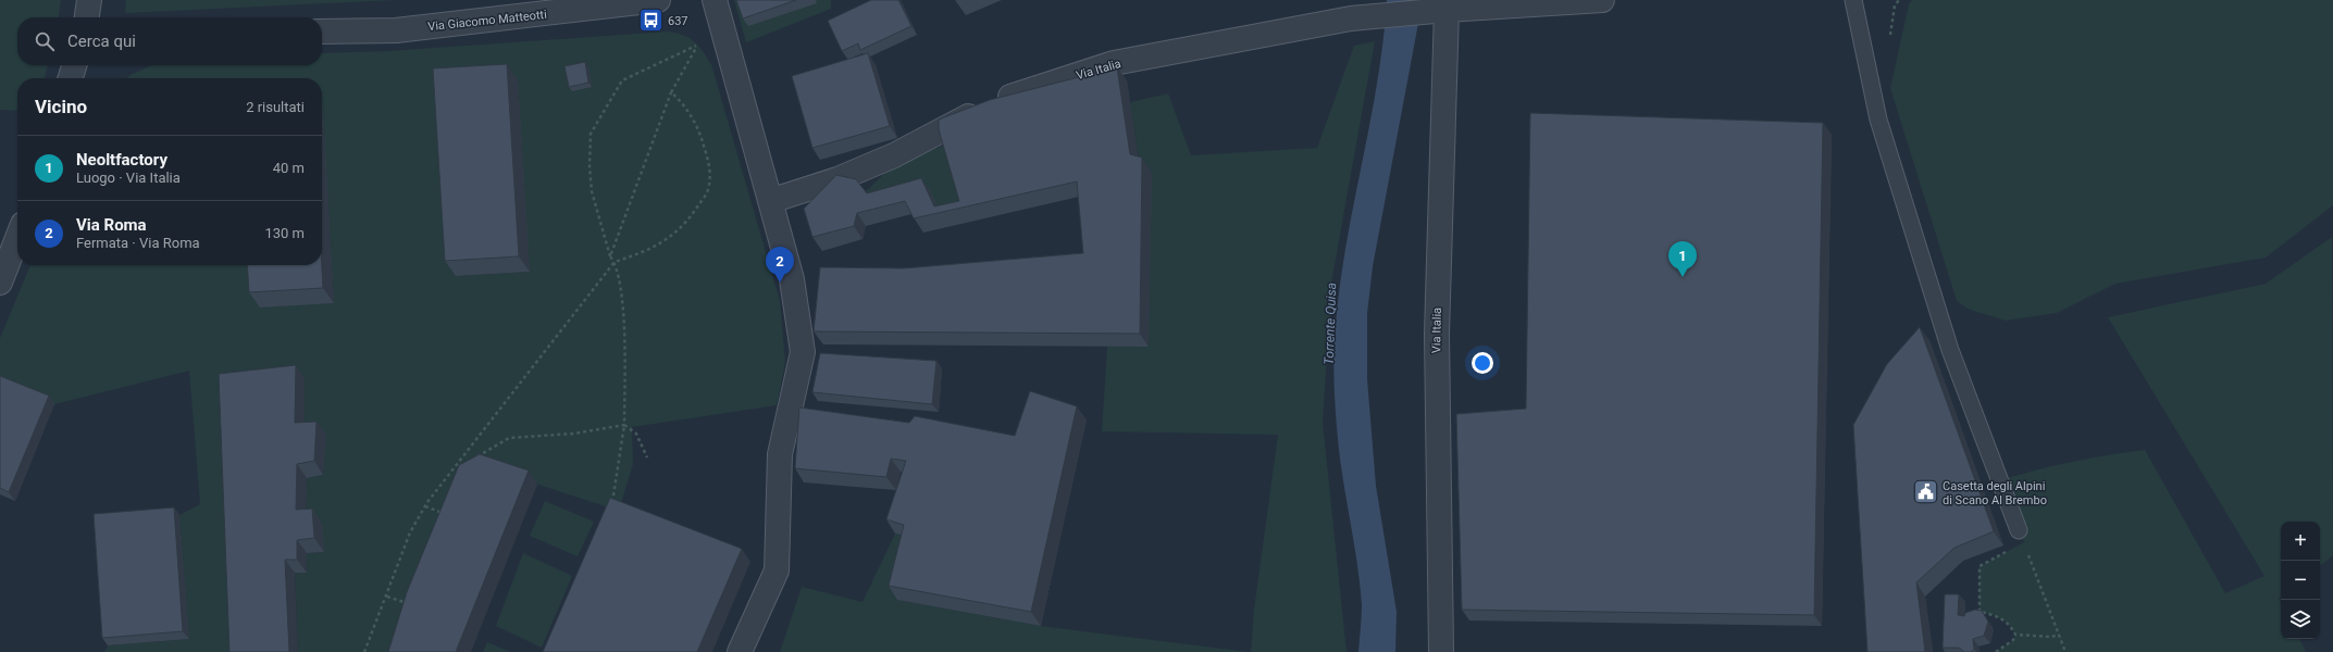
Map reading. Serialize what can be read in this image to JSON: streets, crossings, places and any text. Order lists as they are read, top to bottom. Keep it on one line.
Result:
{"streets":{"street":["Via Giacomo Matteotti","Via Italia"]},"water":["Torrente Quisa"],"places":{"bus stop":["637"],"public building":["Casetta degli Alpini di Scano Al Brembo"]},"page":{"search":"Cerca qui","heading":["Vicino","2 risultati"],"list":[{"mark":"1","name":"Neoltfactory","note":"Luogo · Via Italia","value":"40 m"},{"mark":"2","name":"Via Roma","note":"Fermata · Via Roma","value":"130 m"}],"pins":["1","2"],"map_buttons":["+","−"]}}
